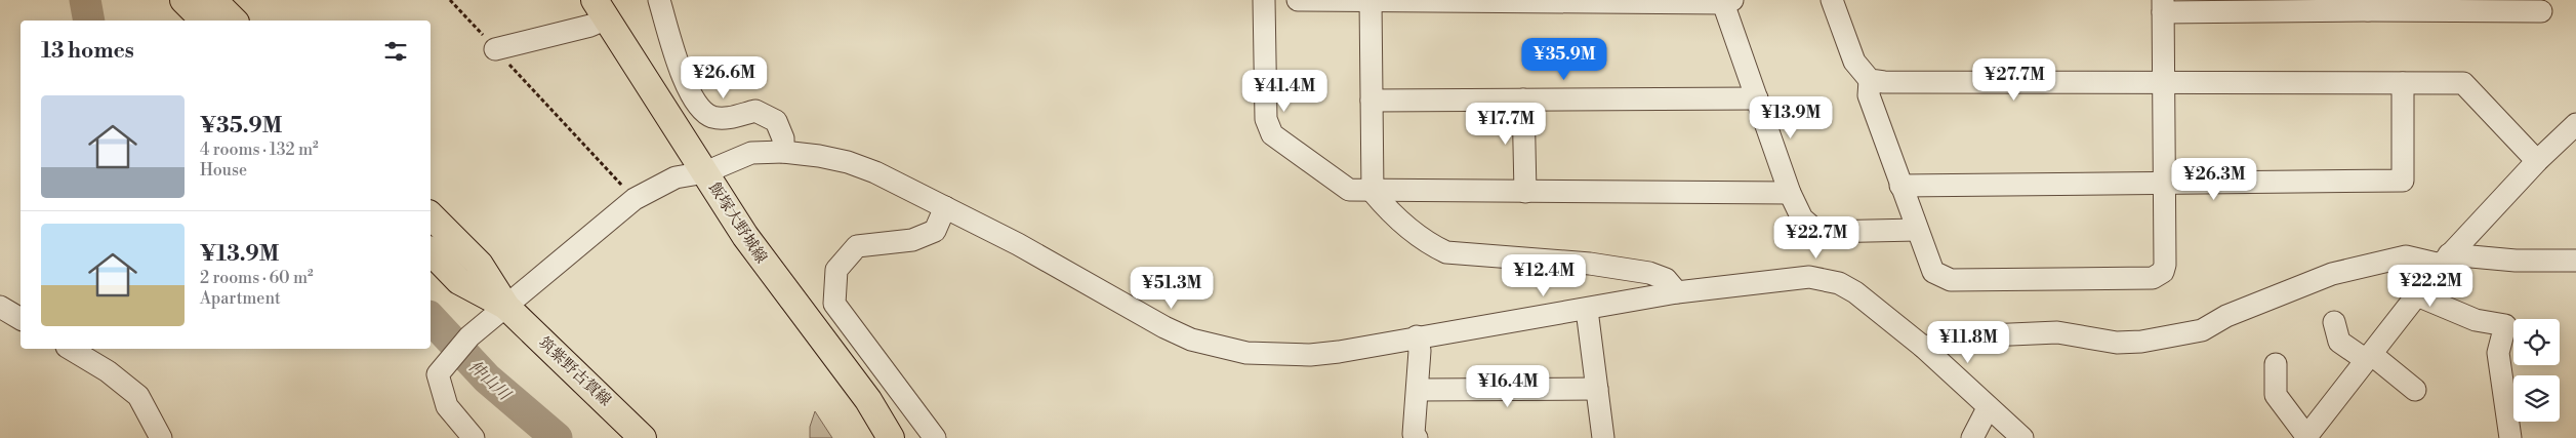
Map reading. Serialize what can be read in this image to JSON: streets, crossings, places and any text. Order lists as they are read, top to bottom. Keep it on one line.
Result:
{"streets":{"main road":["飯塚大野城線","筑紫野古賀線"]},"water":["仲山川"],"page":{"heading":"13 homes","price":["¥35.9M","¥26.6M","¥27.7M","¥41.4M","¥13.9M","¥17.7M","¥26.3M","¥22.7M","¥12.4M","¥22.2M","¥51.3M","¥11.8M","¥16.4M"],"list":[{"name":"¥35.9M","note":"4 rooms · 132 m² · House"},{"name":"¥13.9M","note":"2 rooms · 60 m² · Apartment"}]}}
